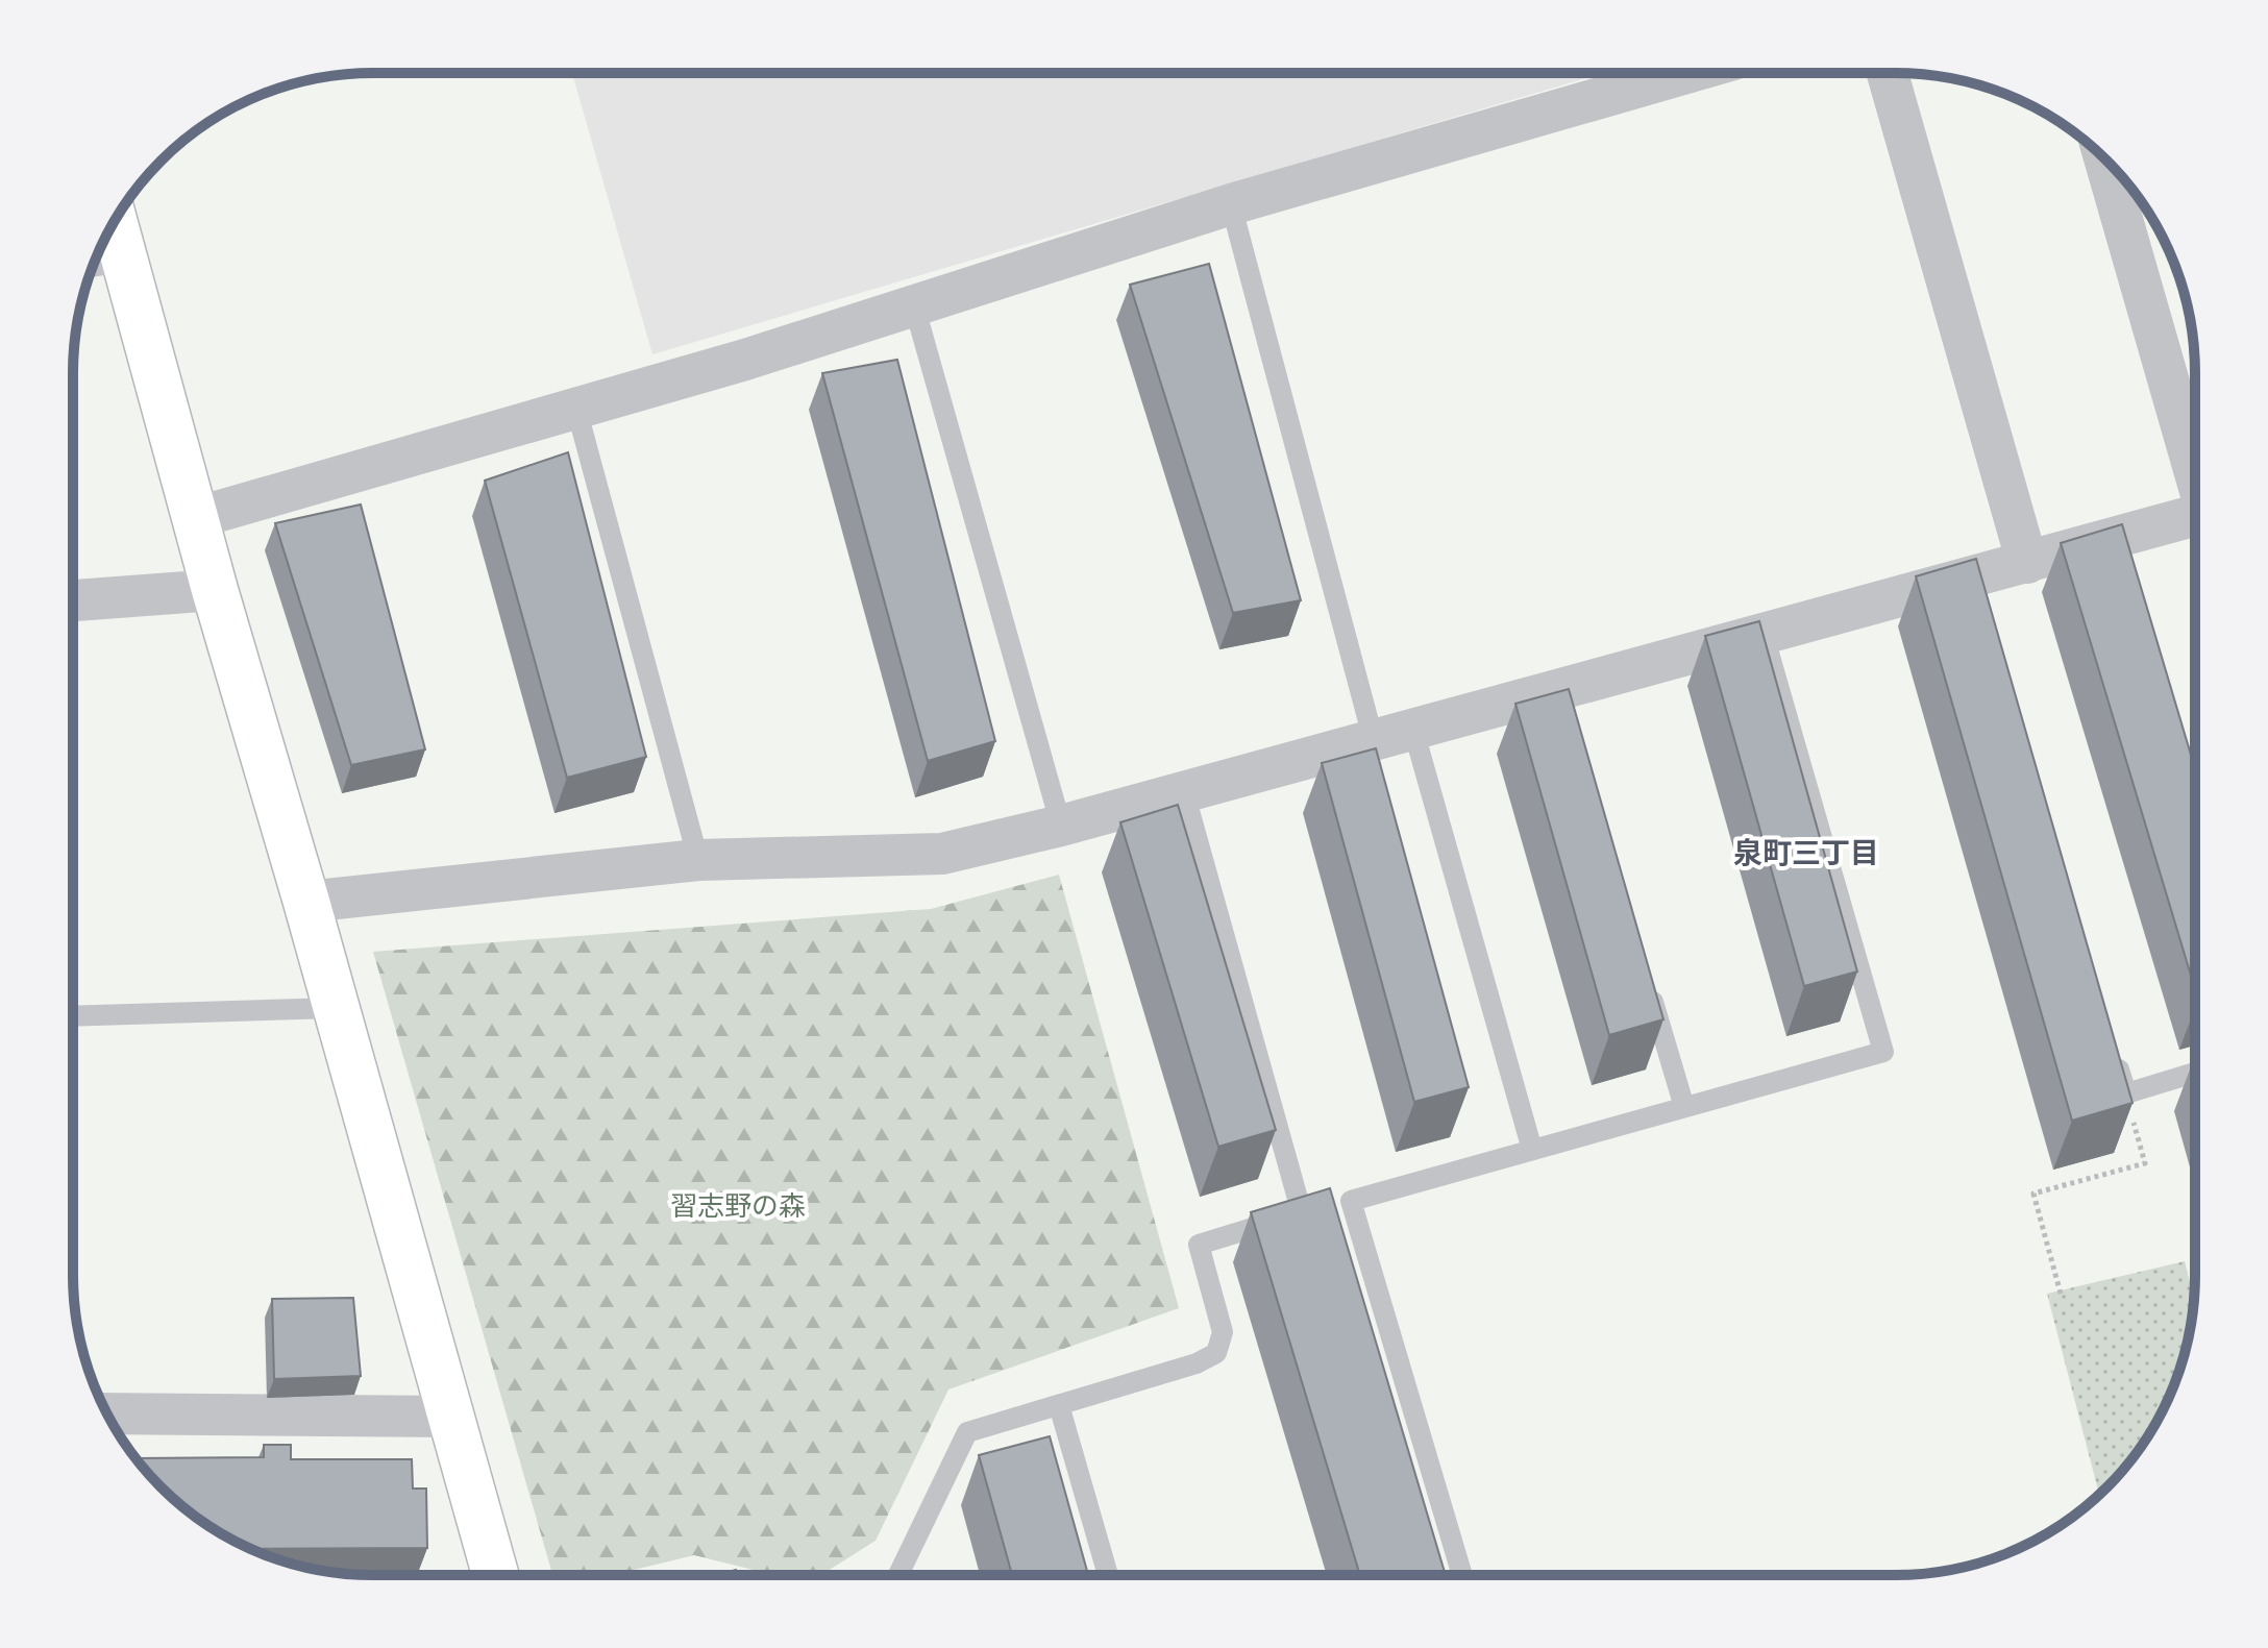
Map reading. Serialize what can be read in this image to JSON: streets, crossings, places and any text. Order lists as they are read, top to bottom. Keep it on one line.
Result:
{"districts":["泉町三丁目"],"parks":["習志野の森"]}
